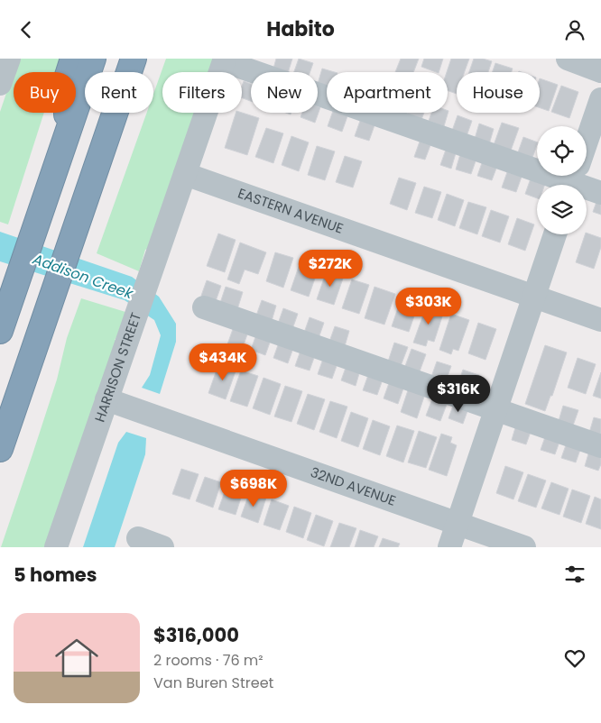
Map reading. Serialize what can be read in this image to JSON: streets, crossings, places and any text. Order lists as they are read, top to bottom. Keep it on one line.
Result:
{"streets":{"street":["EASTERN AVENUE","HARRISON STREET","32ND AVENUE"]},"crossings":[["EASTERN AVENUE","HARRISON STREET"],["HARRISON STREET","32ND AVENUE"]],"water":["Addison Creek"],"page":{"header":"Habito","chip":["Buy","Rent","Filters","New","Apartment","House"],"price":["$272K","$303K","$434K","$316K","$698K"],"heading":"5 homes","list":[{"name":"$316,000","note":"2 rooms · 76 m² · Van Buren Street"}]}}
